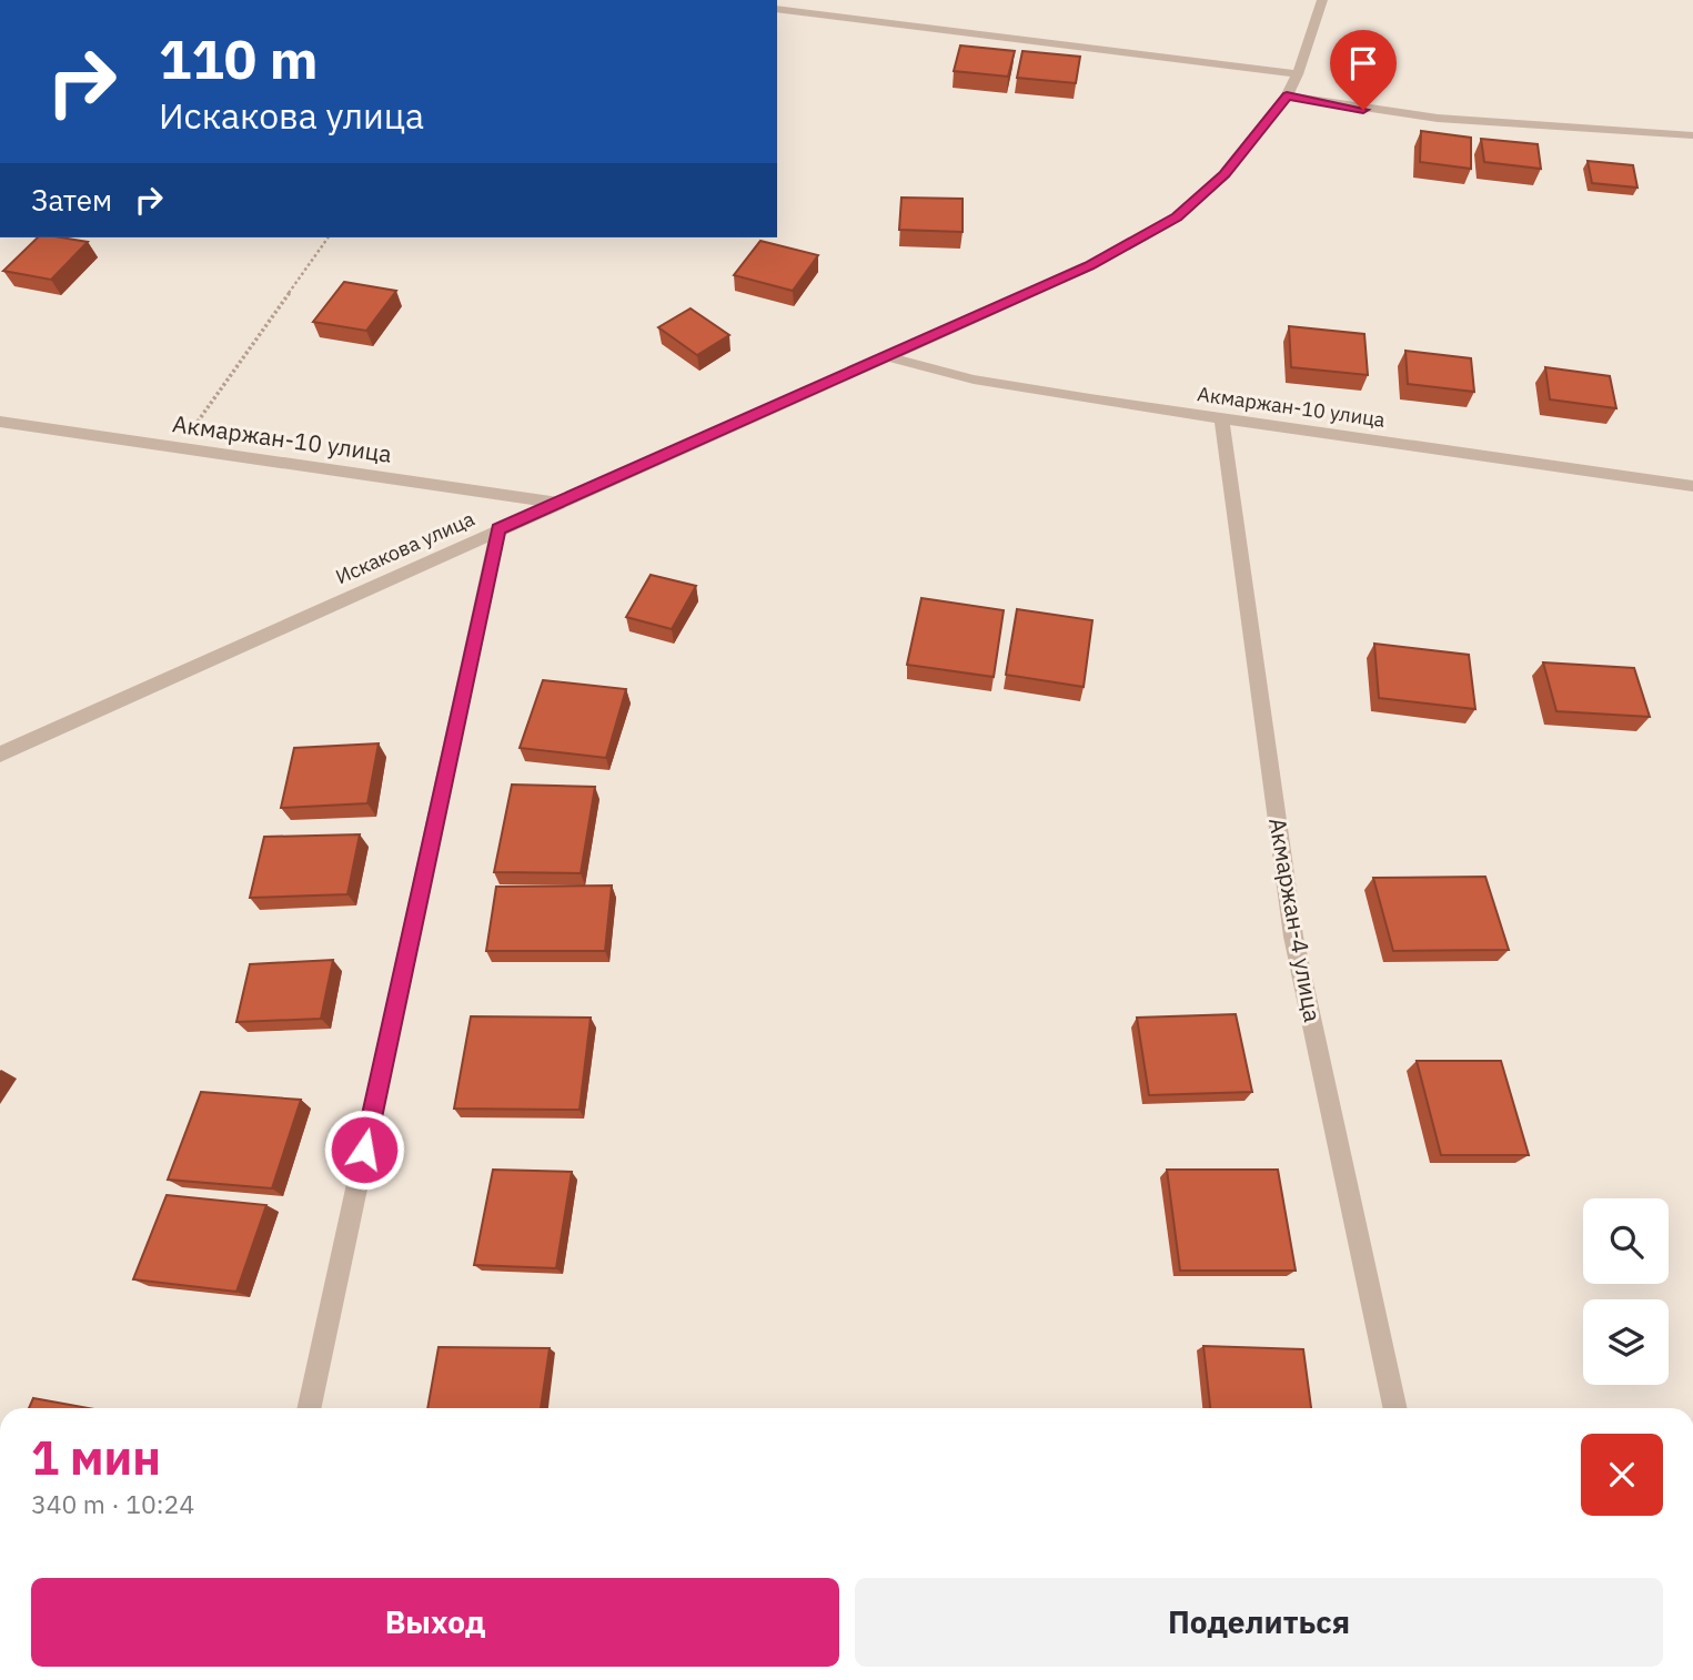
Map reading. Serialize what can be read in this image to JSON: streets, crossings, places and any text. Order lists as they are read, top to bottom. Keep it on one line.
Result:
{"streets":{"street":["Акмаржан-10 улица","Искакова улица","Акмаржан-4 улица"]},"crossings":[["Акмаржан-10 улица","Искакова улица"],["Акмаржан-10 улица","Акмаржан-4 улица"]],"page":{"turn":["110 m","Искакова улица"],"then":"Затем","heading":["1 мин","340 m · 10:24"],"buttons":["Выход","Поделиться"]}}
